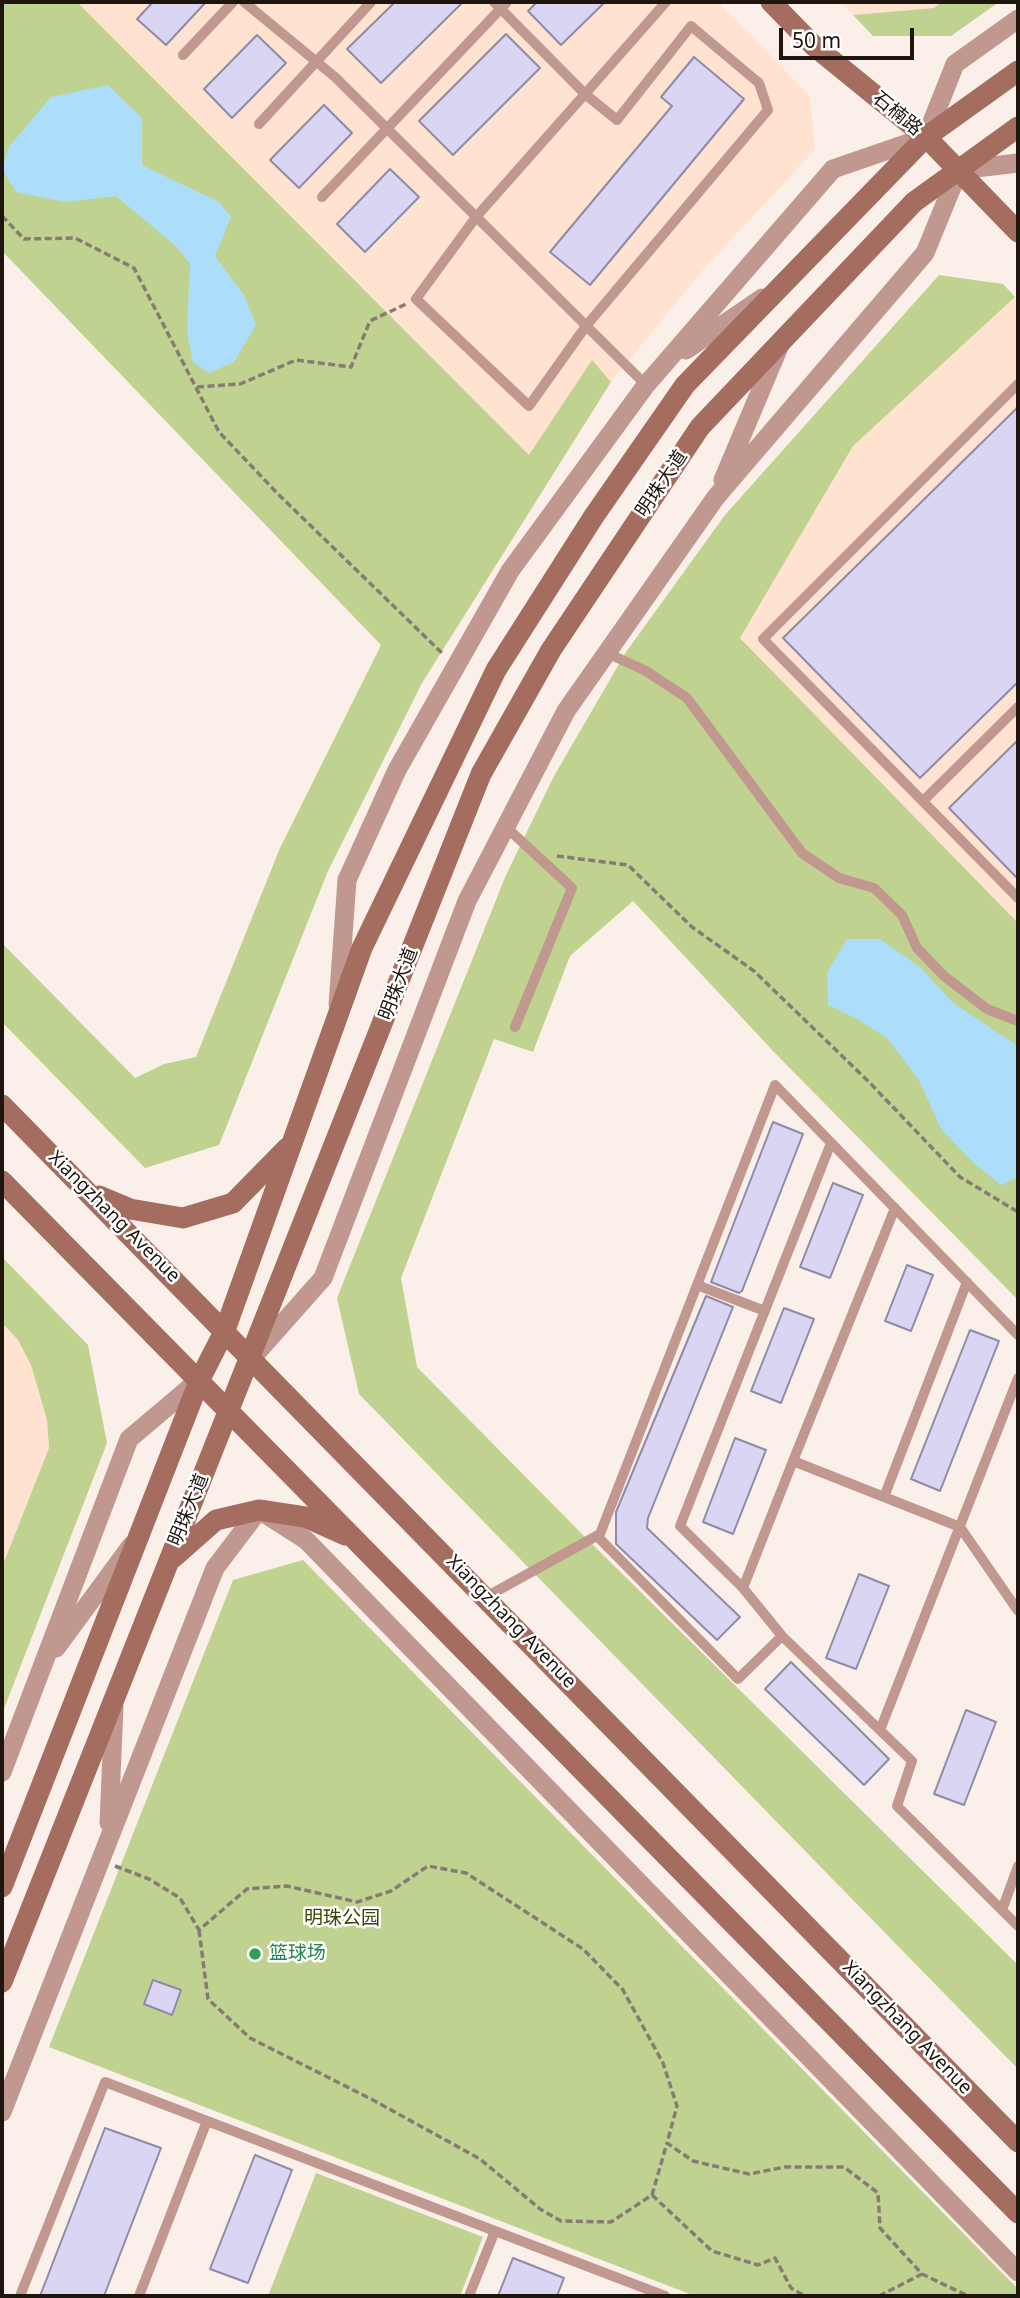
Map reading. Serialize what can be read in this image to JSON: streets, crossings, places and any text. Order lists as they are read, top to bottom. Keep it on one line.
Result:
{"streets":{"main road":["石楠路","明珠大道","Xiangzhang Avenue"]},"crossings":[["石楠路","明珠大道"],["明珠大道","Xiangzhang Avenue"]],"parks":["明珠公园"],"places":["篮球场"],"scale_bar":"50 m"}
